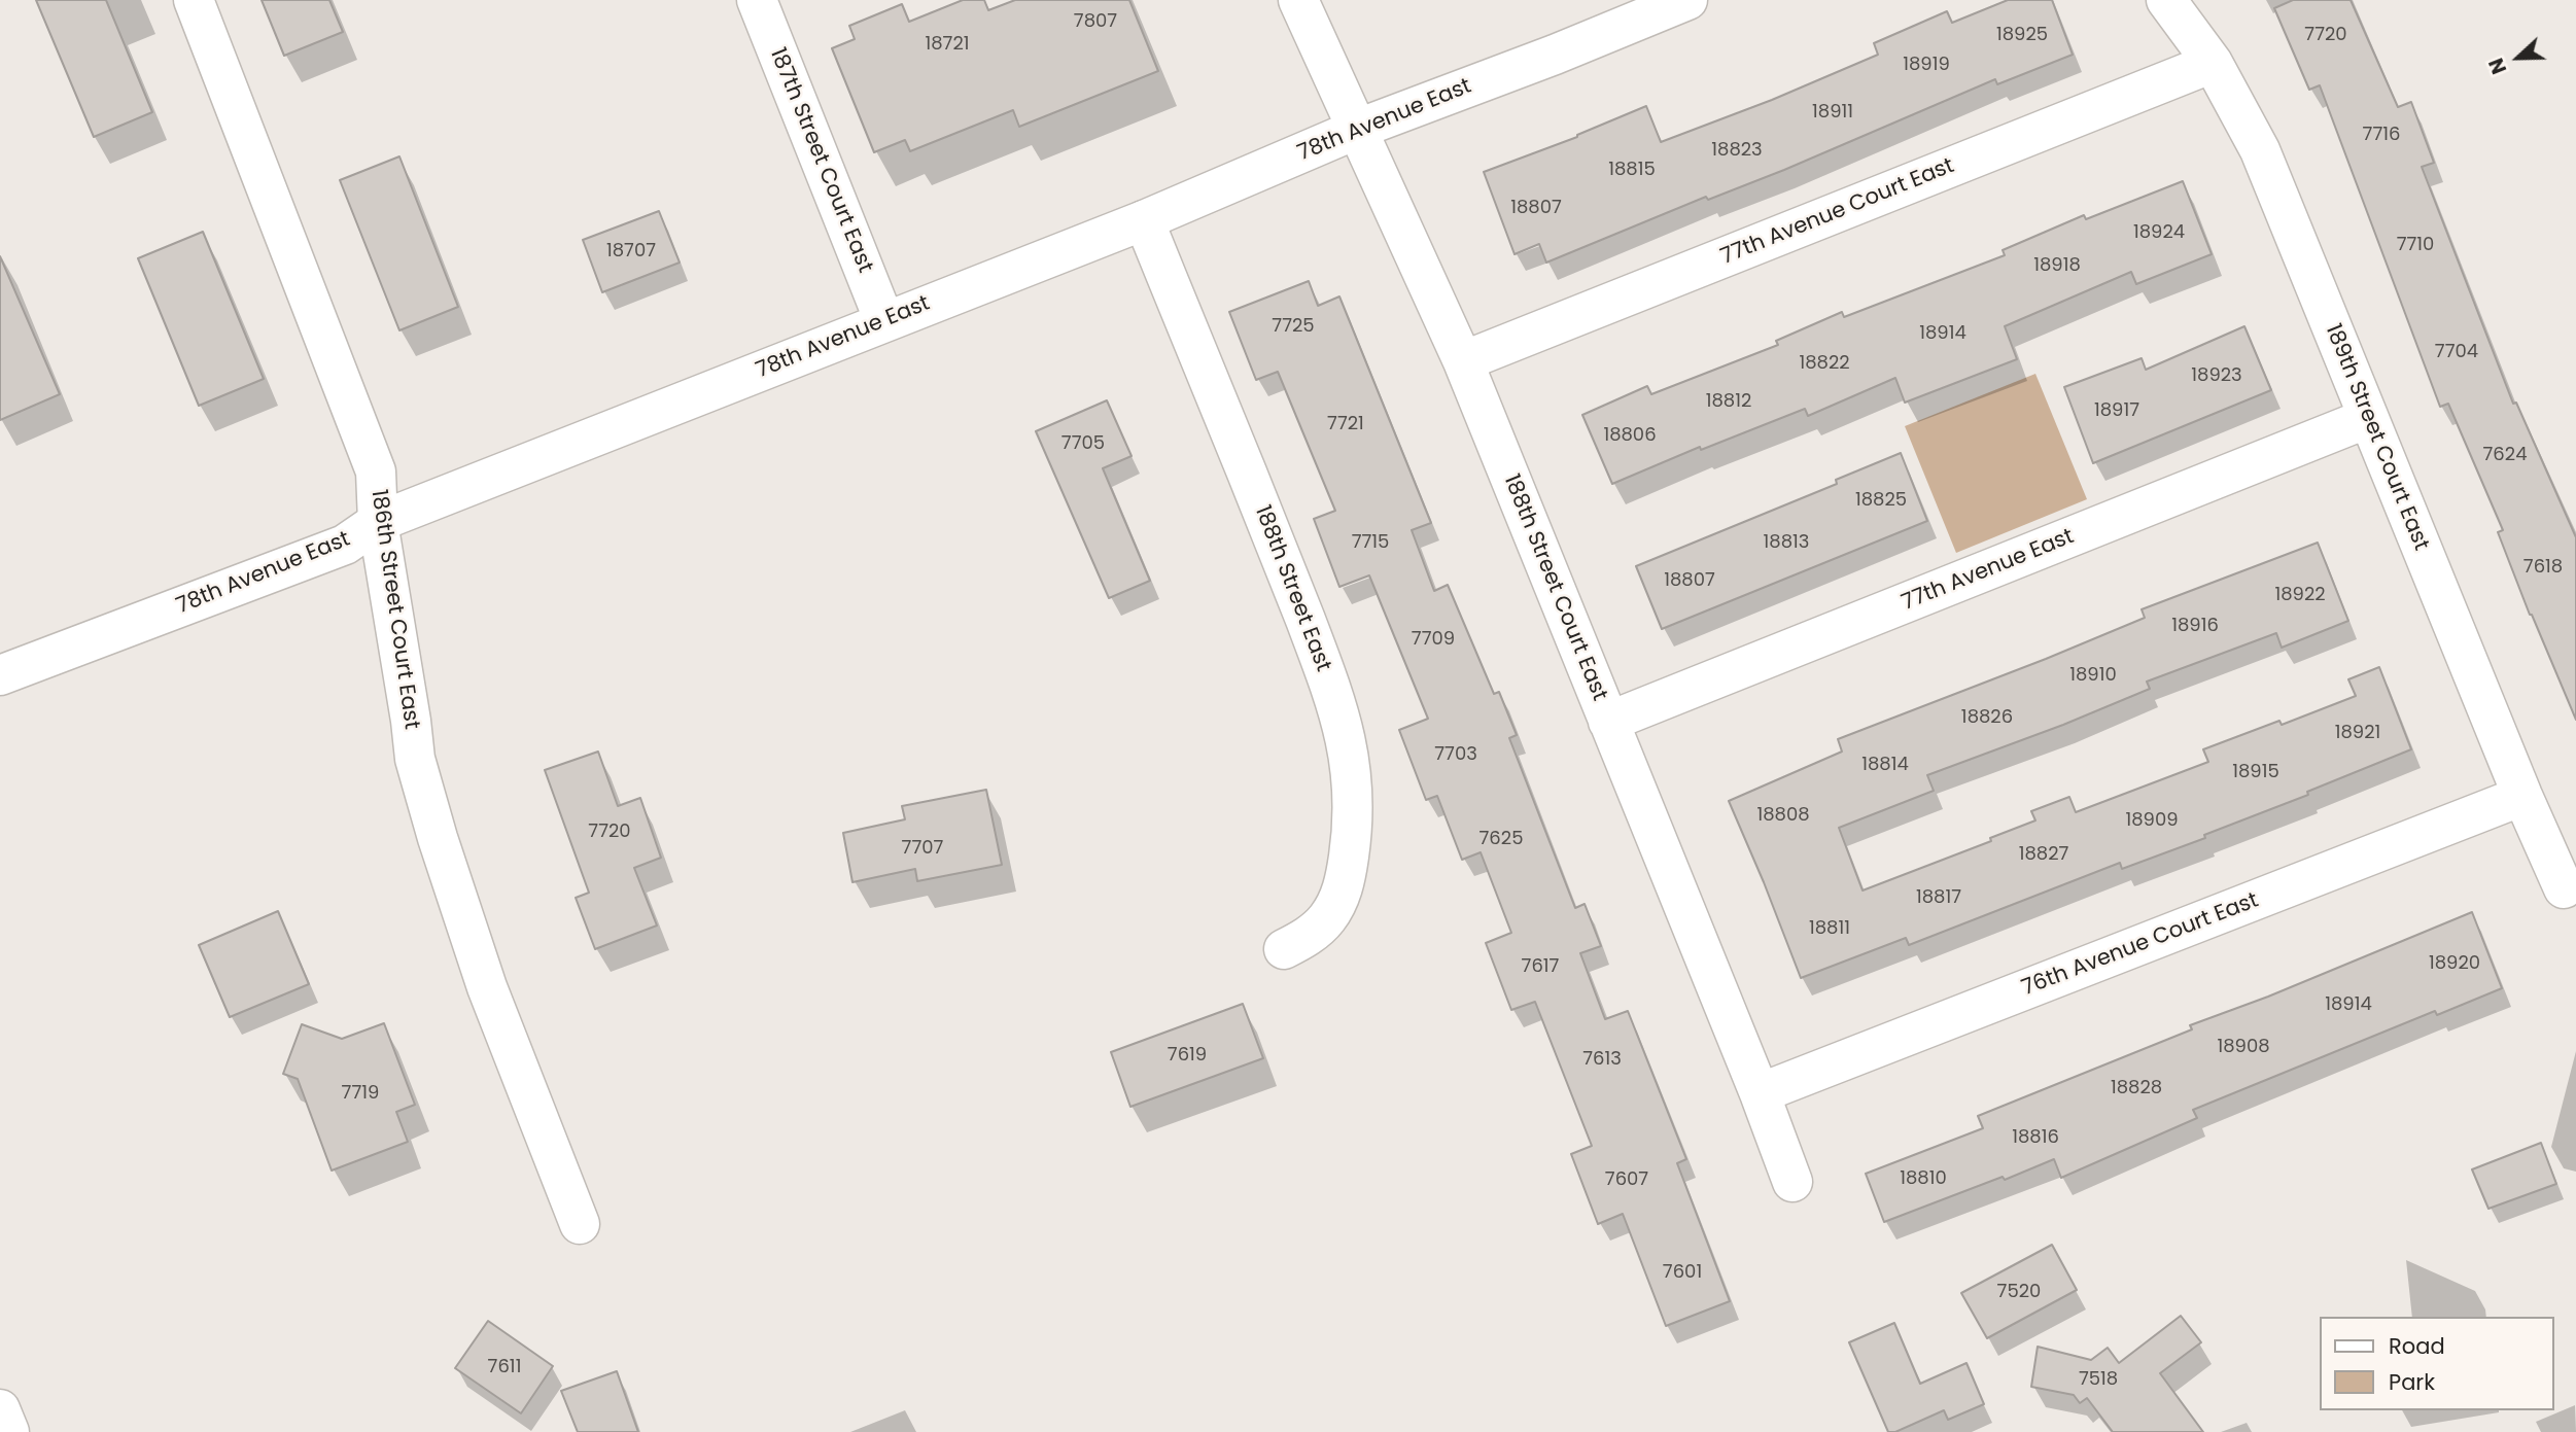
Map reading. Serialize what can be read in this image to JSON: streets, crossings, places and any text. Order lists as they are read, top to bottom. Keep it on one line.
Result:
{"streets":{"street":["78th Avenue East","187th Street Court East","77th Avenue Court East","189th Street Court East","77th Avenue East","188th Street Court East","188th Street East","186th Street Court East","76th Avenue Court East"]},"crossings":[["78th Avenue East","187th Street Court East"],["78th Avenue East","188th Street Court East"],["78th Avenue East","188th Street East"],["78th Avenue East","186th Street Court East"],["77th Avenue Court East","189th Street Court East"],["77th Avenue Court East","188th Street Court East"],["189th Street Court East","77th Avenue East"],["189th Street Court East","76th Avenue Court East"],["77th Avenue East","188th Street Court East"],["188th Street Court East","76th Avenue Court East"]],"house_numbers":["7807","18925","7720","18721","18919","18911","7716","18823","18815","18807","18924","7710","18707","18918","7725","18914","7704","18822","18923","18812","18917","7721","18806","7705","7624","18825","7715","18813","7618","18807","18922","18916","7709","18910","18826","18921","7703","18814","18915","18808","18909","7720","7625","7707","18827","18817","18811","18920","7617","18914","18908","7619","7613","18828","7719","18816","18810","7607","7601","7520","7611","7518"],"legend":["Road","Park"],"north":"left"}
